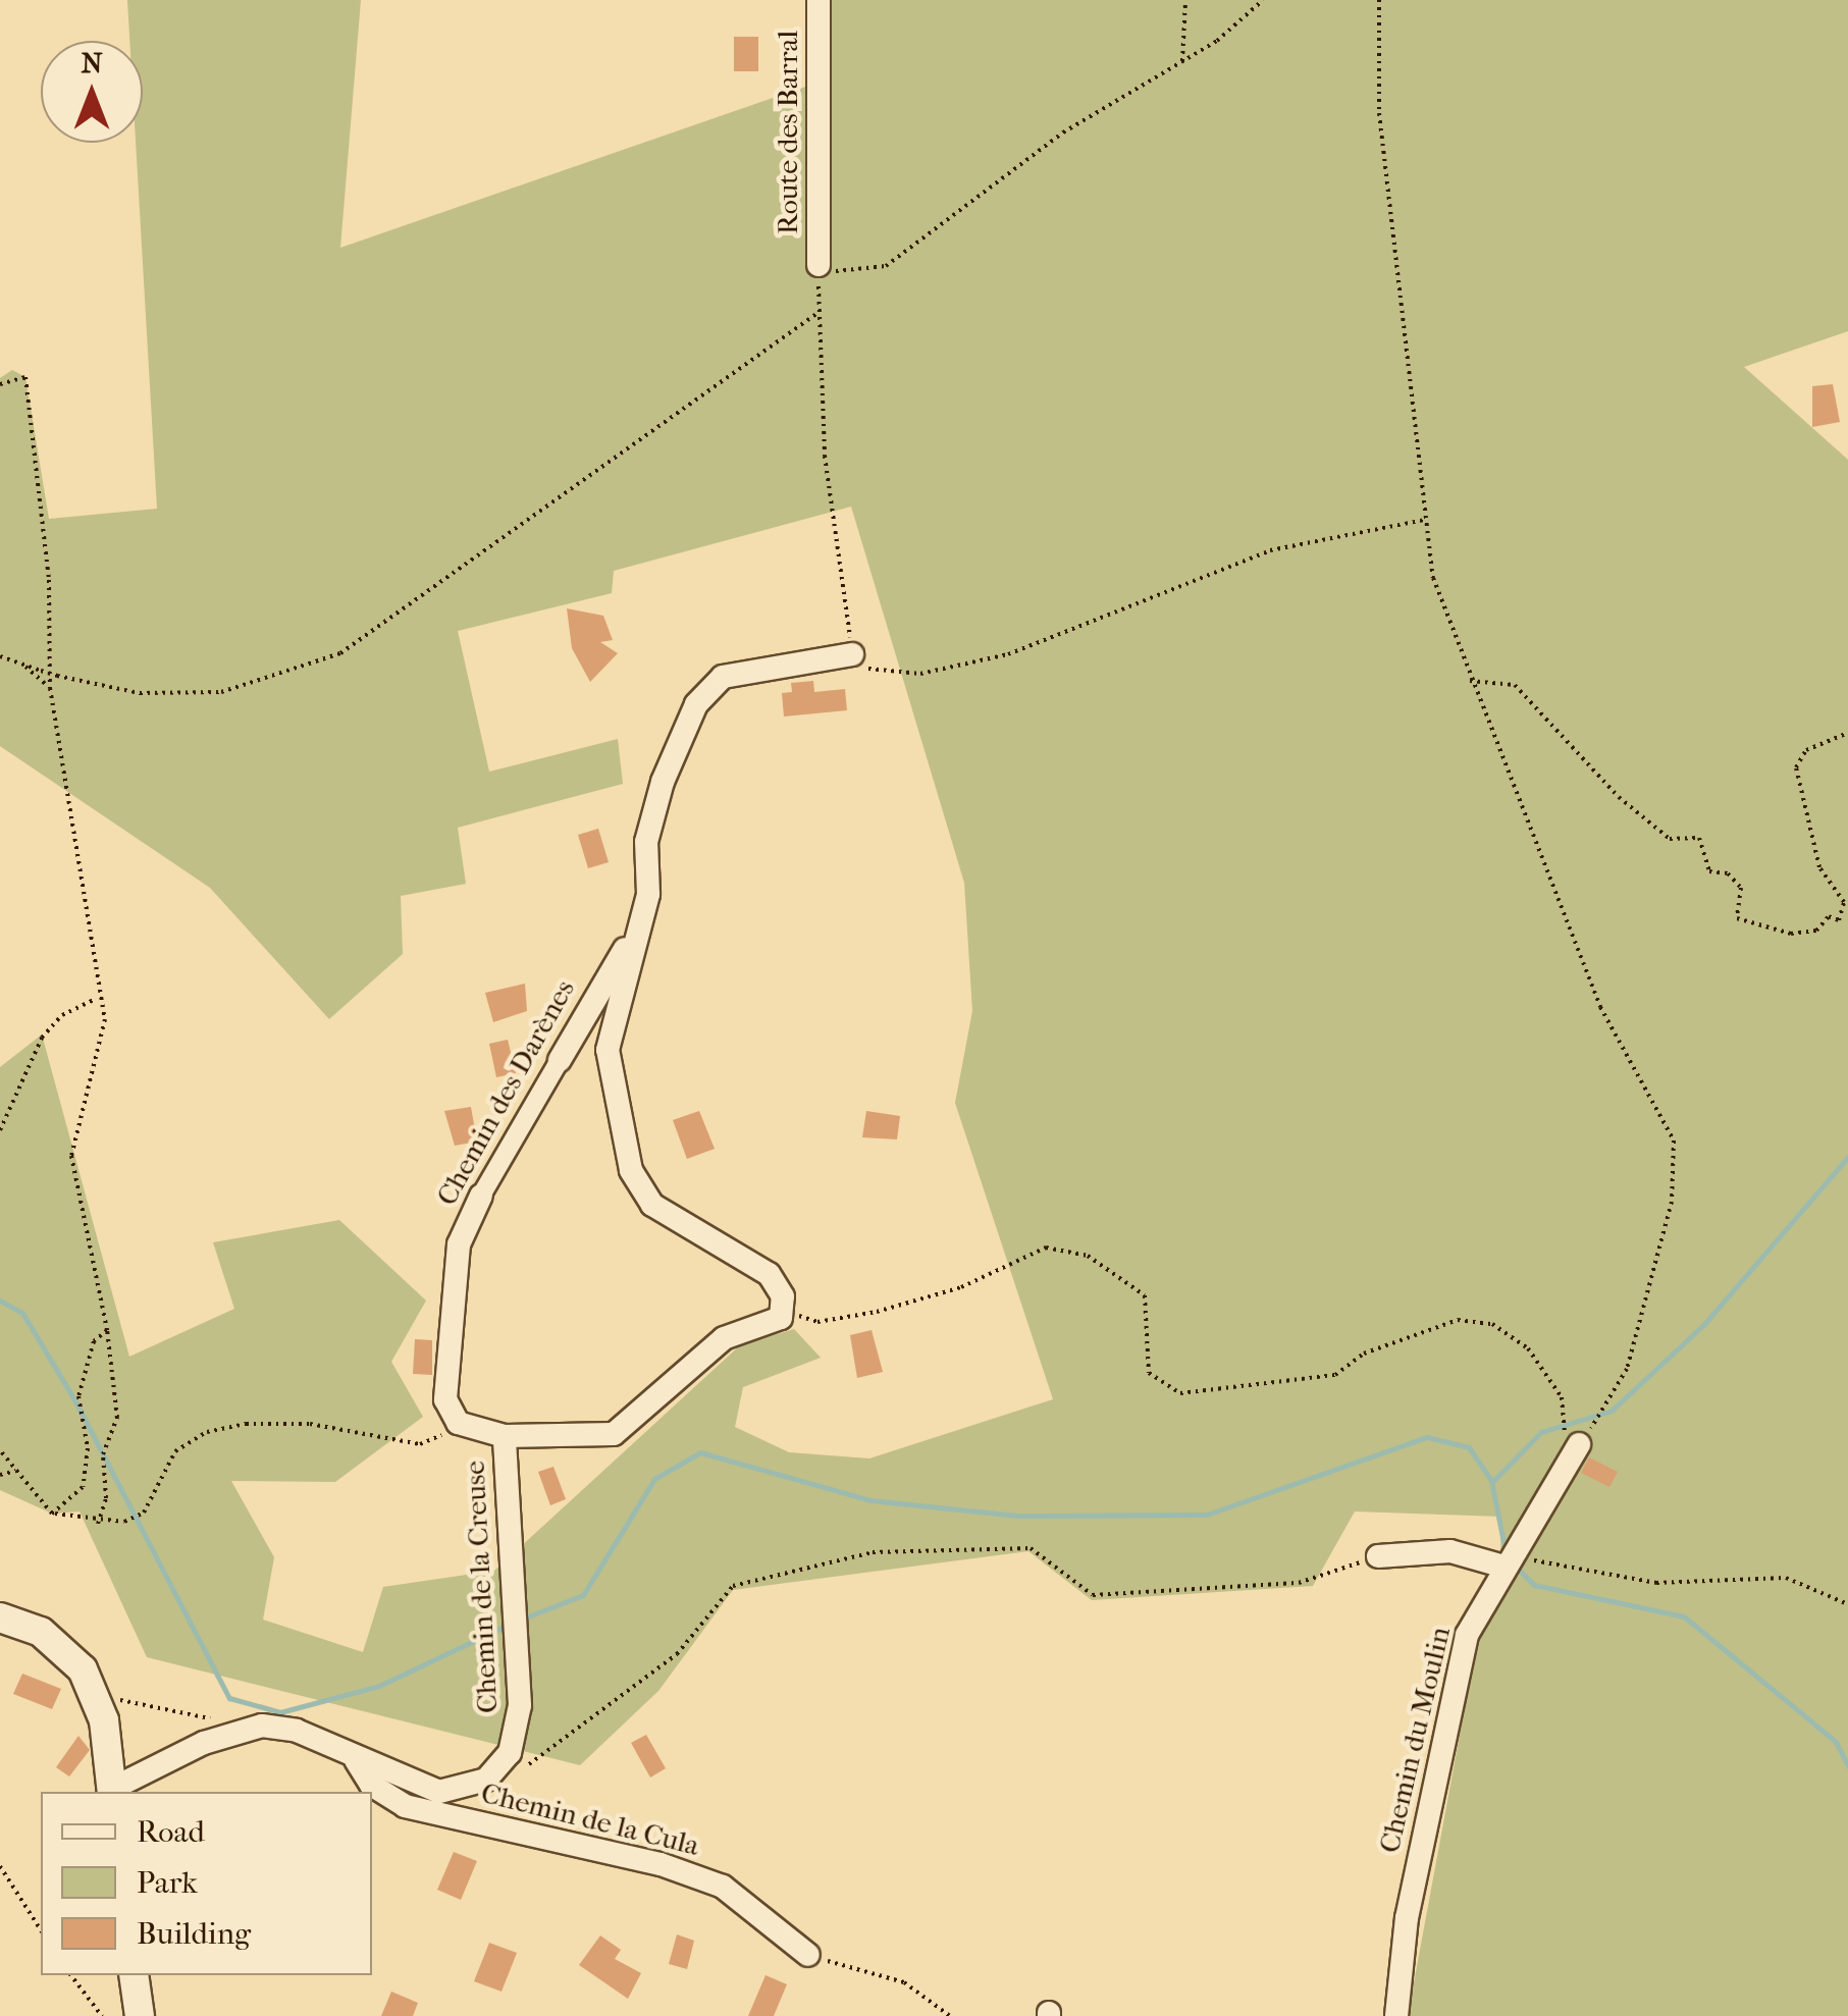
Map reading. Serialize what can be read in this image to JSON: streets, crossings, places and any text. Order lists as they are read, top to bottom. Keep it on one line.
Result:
{"streets":{"street":["Route des Barral","Chemin des Darènes","Chemin de la Creuse","Chemin du Moulin","Chemin de la Cula"]},"crossings":[["Chemin de la Creuse","Chemin de la Cula"]],"legend":["Road","Park","Building"],"north":"top"}
